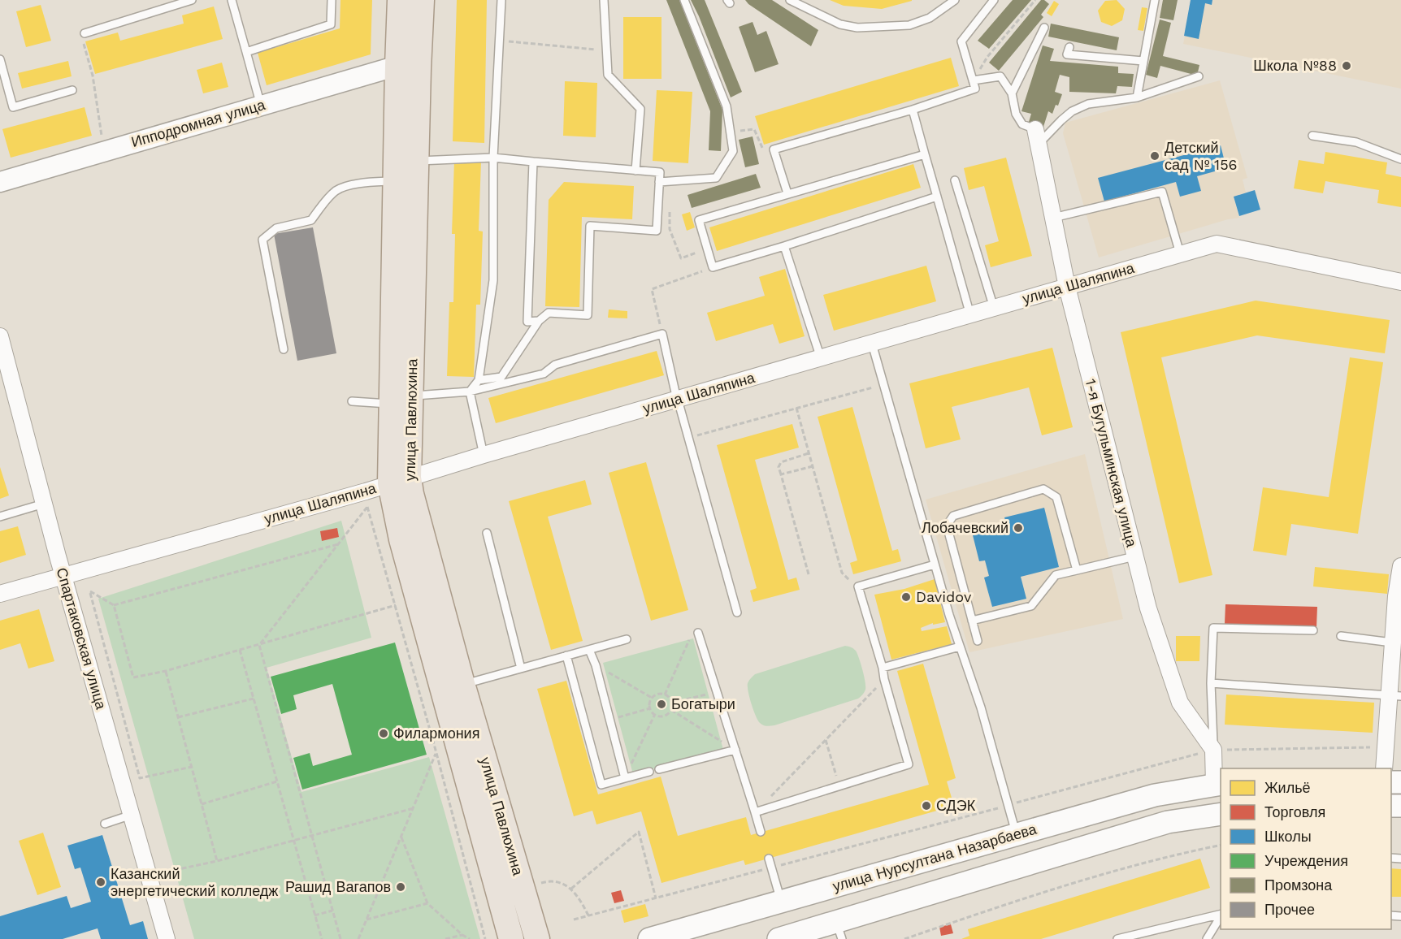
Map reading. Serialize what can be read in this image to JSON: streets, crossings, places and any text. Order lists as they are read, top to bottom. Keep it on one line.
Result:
{"streets":{"main road":["улица Павлюхина","улица Нурсултана Назарбаева"],"street":["Ипподромная улица","улица Шаляпина","1-я Бугульминская улица","Спартаковская улица"]},"crossings":[["Ипподромная улица","улица Павлюхина"],["улица Шаляпина","улица Павлюхина"],["улица Шаляпина","1-я Бугульминская улица"],["улица Шаляпина","Спартаковская улица"]],"places":["Школа №88","Детский сад № 156","Лобачевский","Davidov","Богатыри","Филармония","СДЭК","Казанский энергетический колледж","Рашид Вагапов"],"legend":["Жильё","Торговля","Школы","Учреждения","Промзона","Прочее"]}
